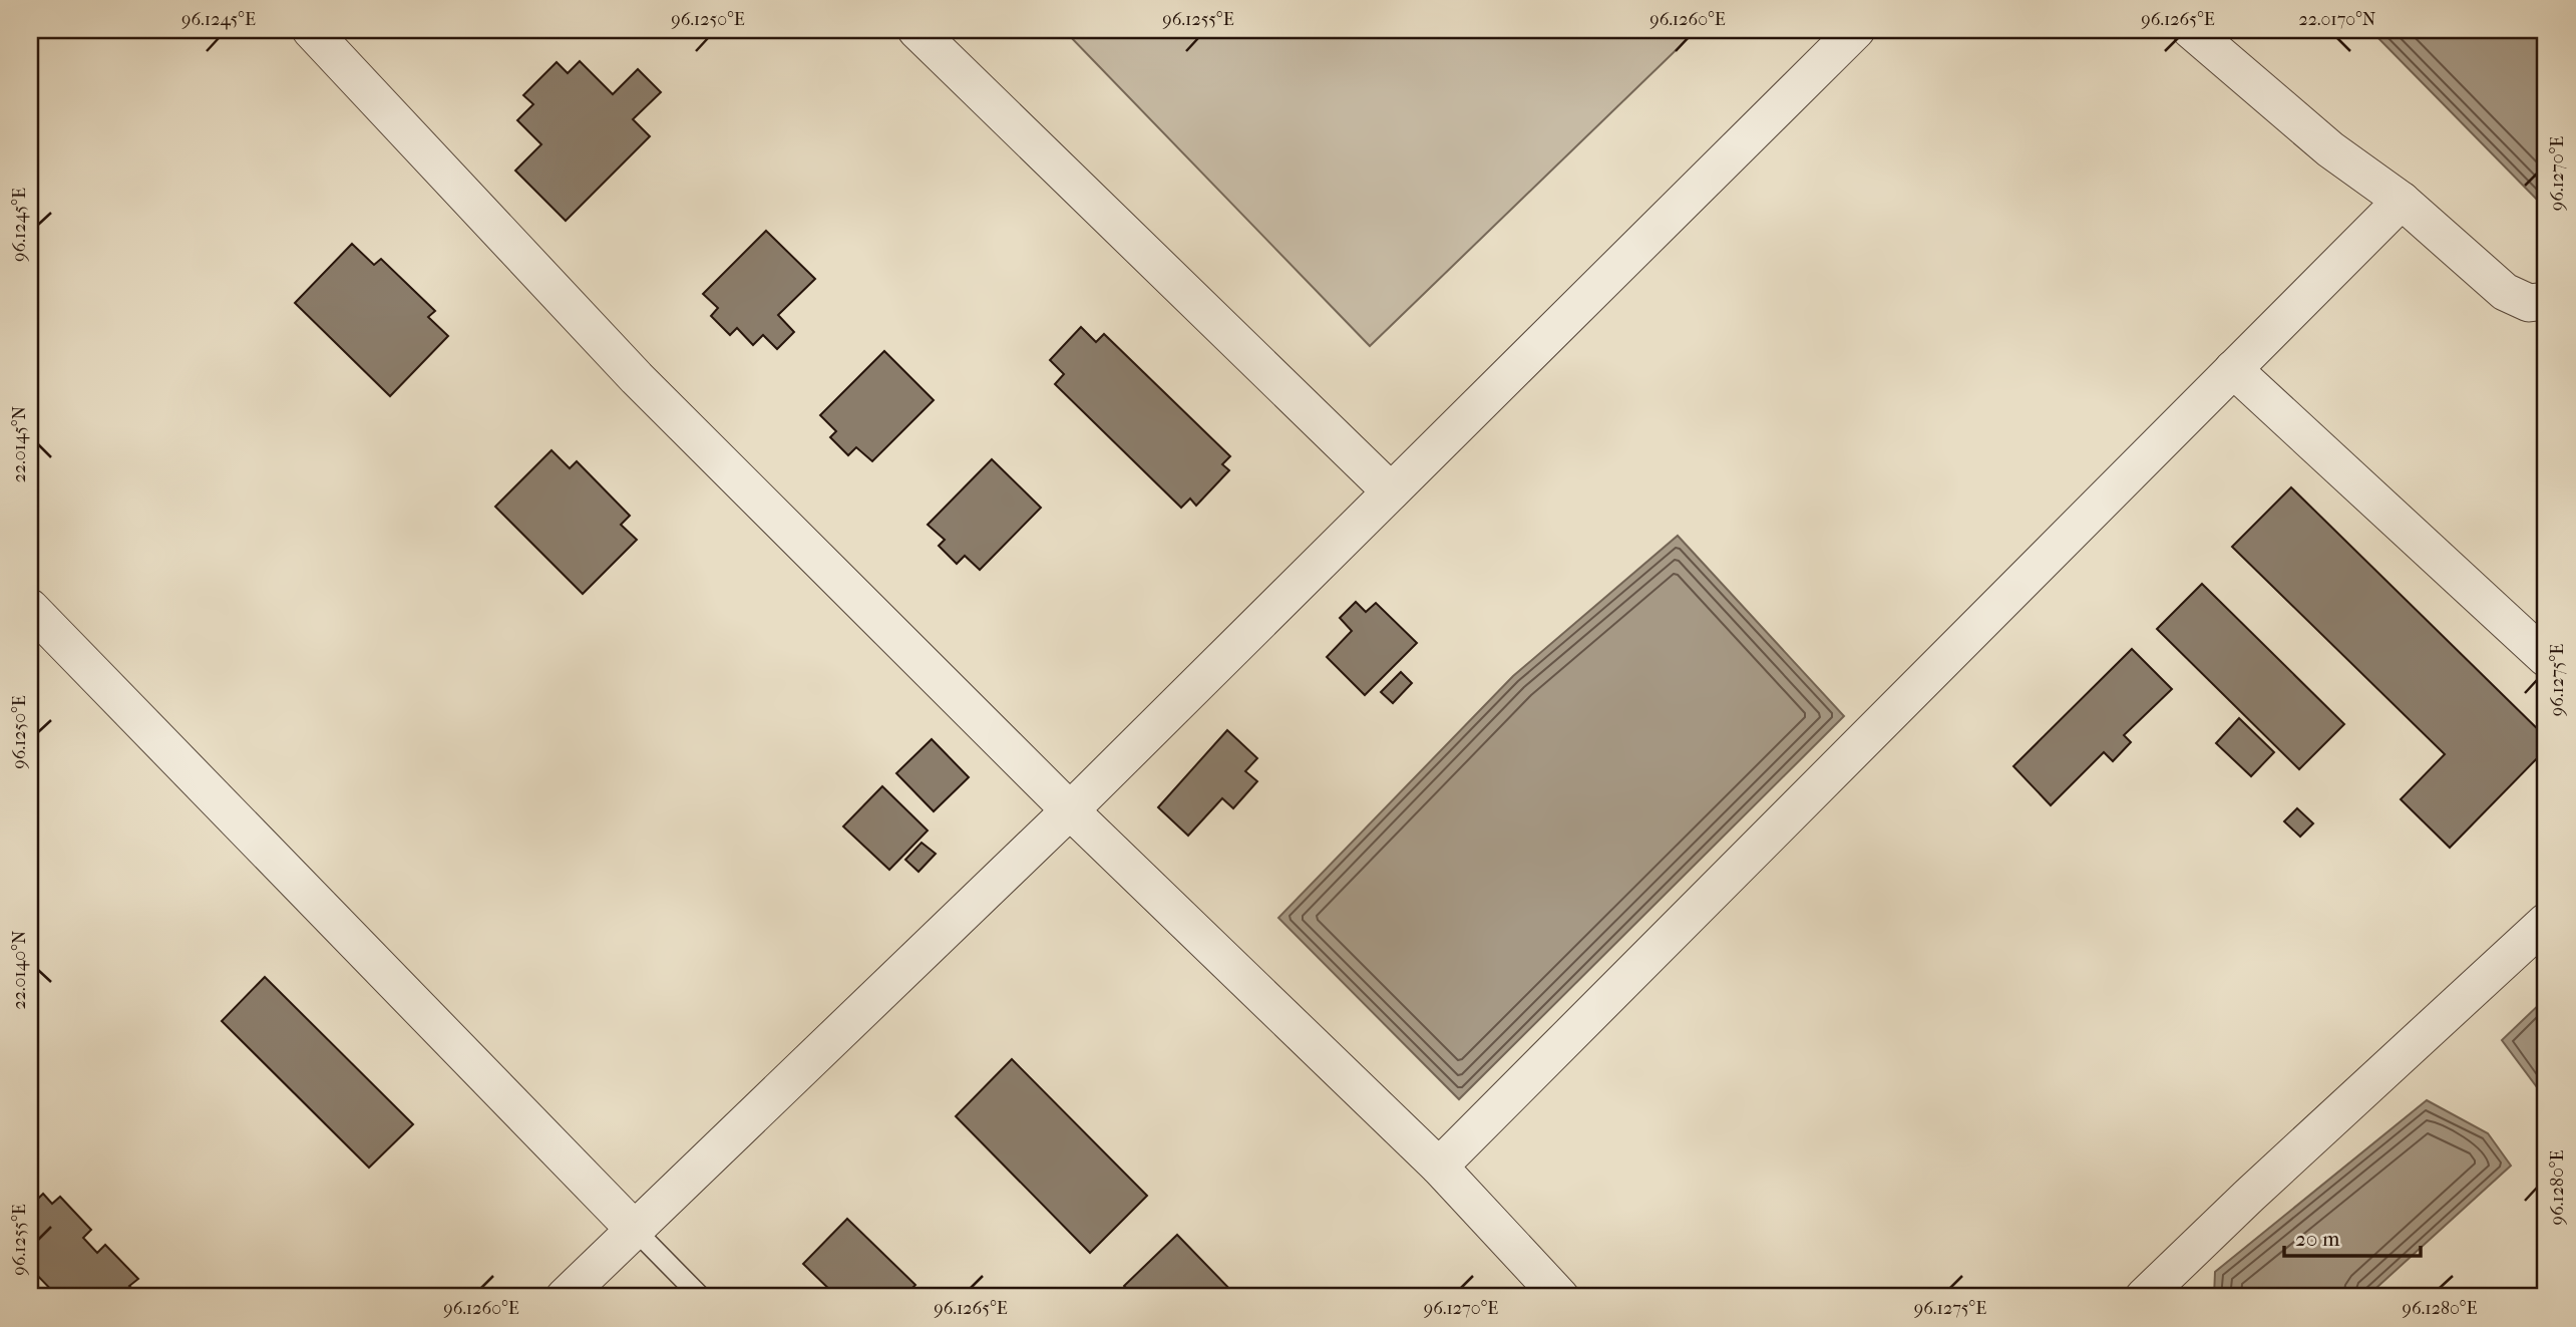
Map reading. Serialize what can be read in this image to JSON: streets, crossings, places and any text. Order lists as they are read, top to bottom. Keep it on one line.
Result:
{"scale_bar":"20 m","coordinates":["96.1245°E","96.1250°E","96.1255°E","96.1260°E","96.1265°E","22.0170°N","96.1270°E","22.0145°N","96.1275°E","22.0140°N","96.1280°E"]}
